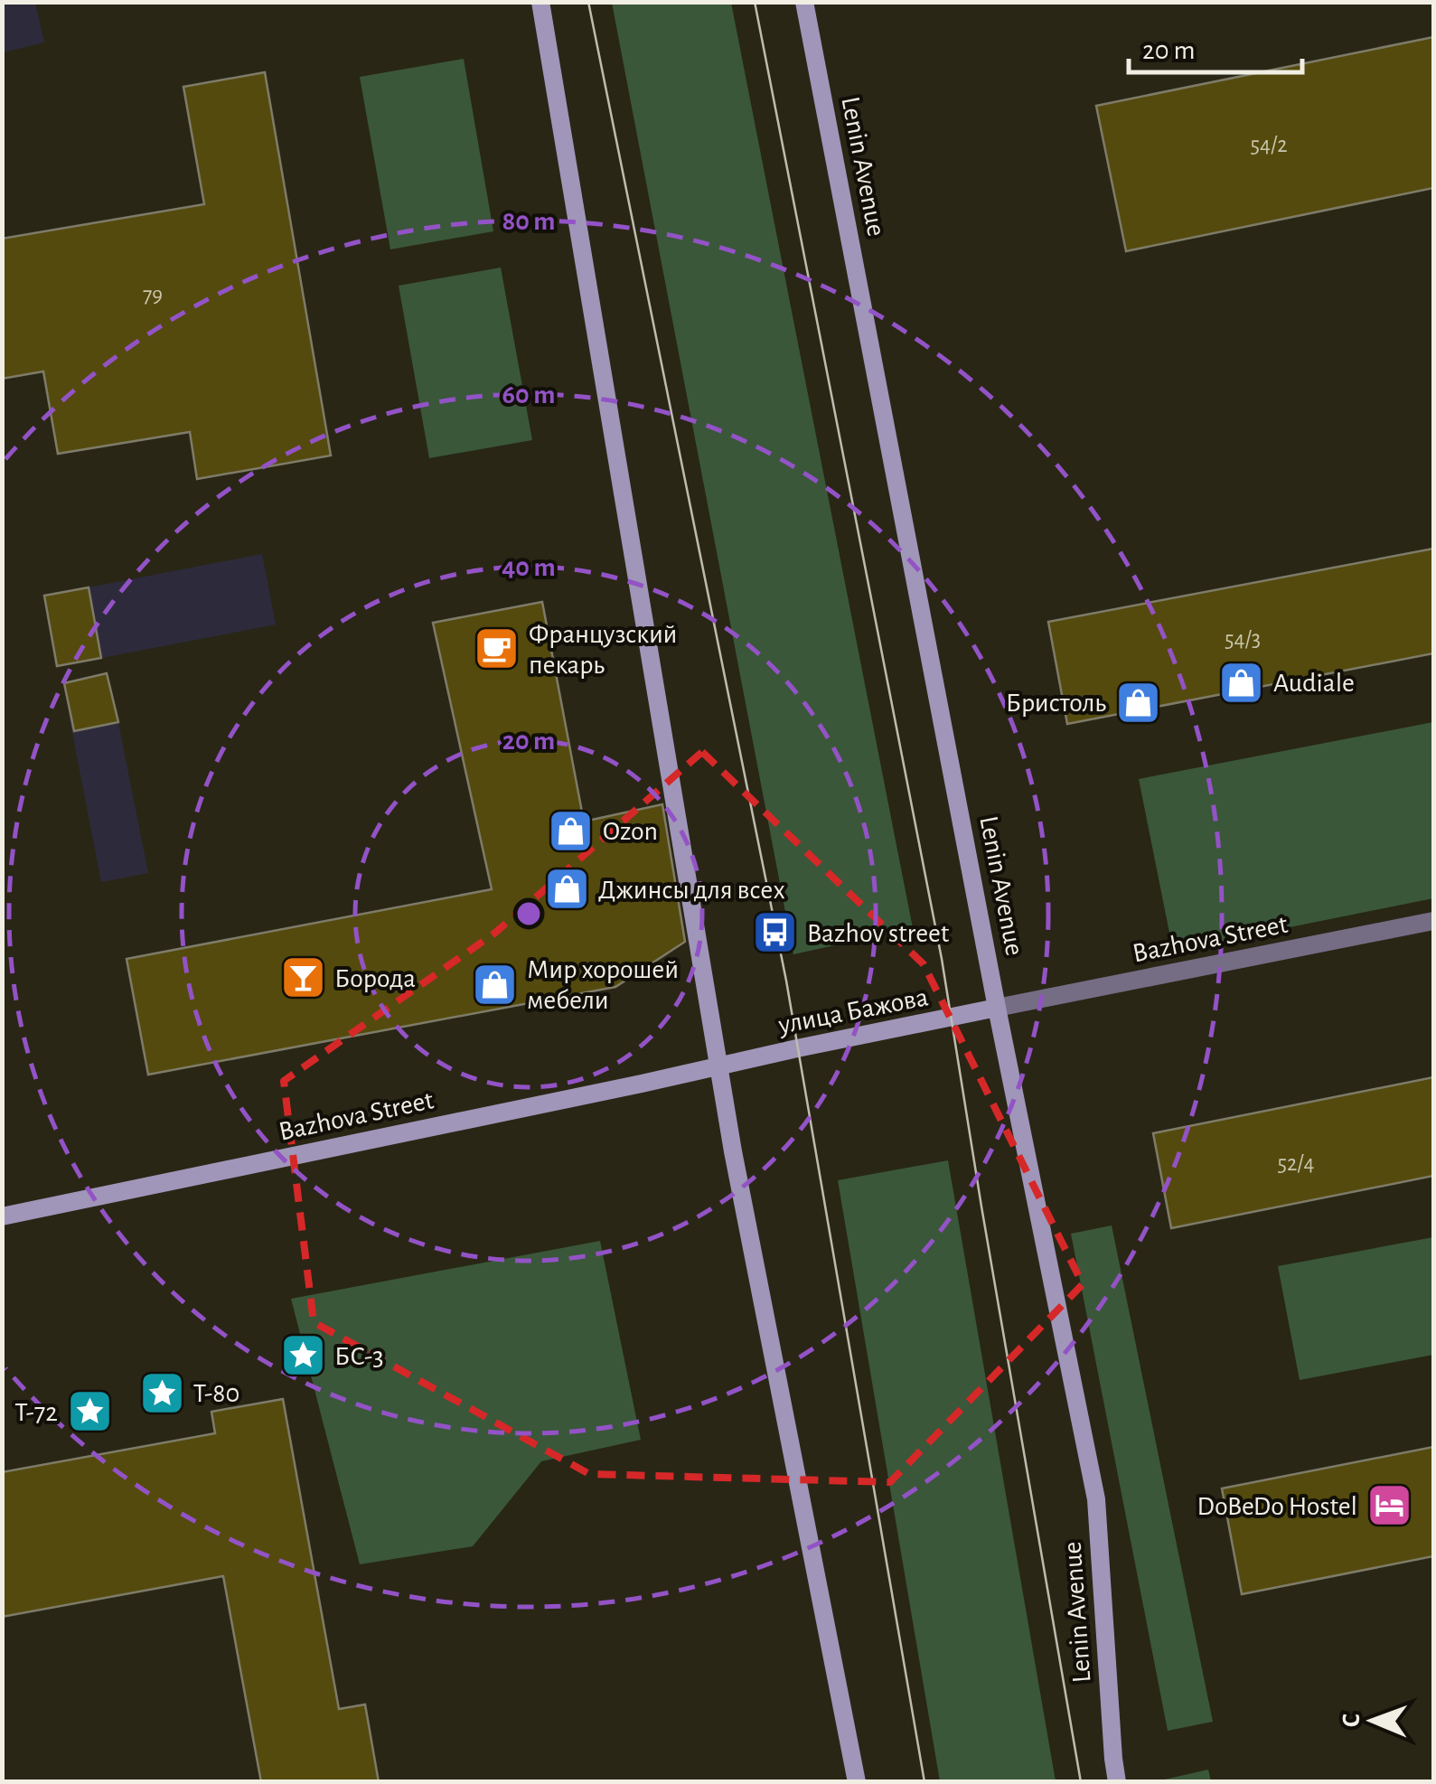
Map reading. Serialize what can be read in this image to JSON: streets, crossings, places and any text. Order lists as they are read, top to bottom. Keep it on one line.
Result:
{"streets":{"main road":["Lenin Avenue","Bazhova Street","улица Бажова"]},"crossings":[["Lenin Avenue","Bazhova Street"],["Lenin Avenue","улица Бажова"],["Bazhova Street","улица Бажова"]],"places":{"cafe":["Французский пекарь"],"shop":["Audiale","Бристоль","Ozon","Джинсы для всех","Мир хорошей мебели"],"bus stop":["Bazhov street"],"bar":["Борода"],"place":["БС-3","Т-80","Т-72"],"hotel":["DoBeDo Hostel"]},"house_numbers":["54/2","79","54/3","52/4"],"scale_bar":"20 m","north":"left","rings":["80 m","60 m","40 m","20 m"]}
